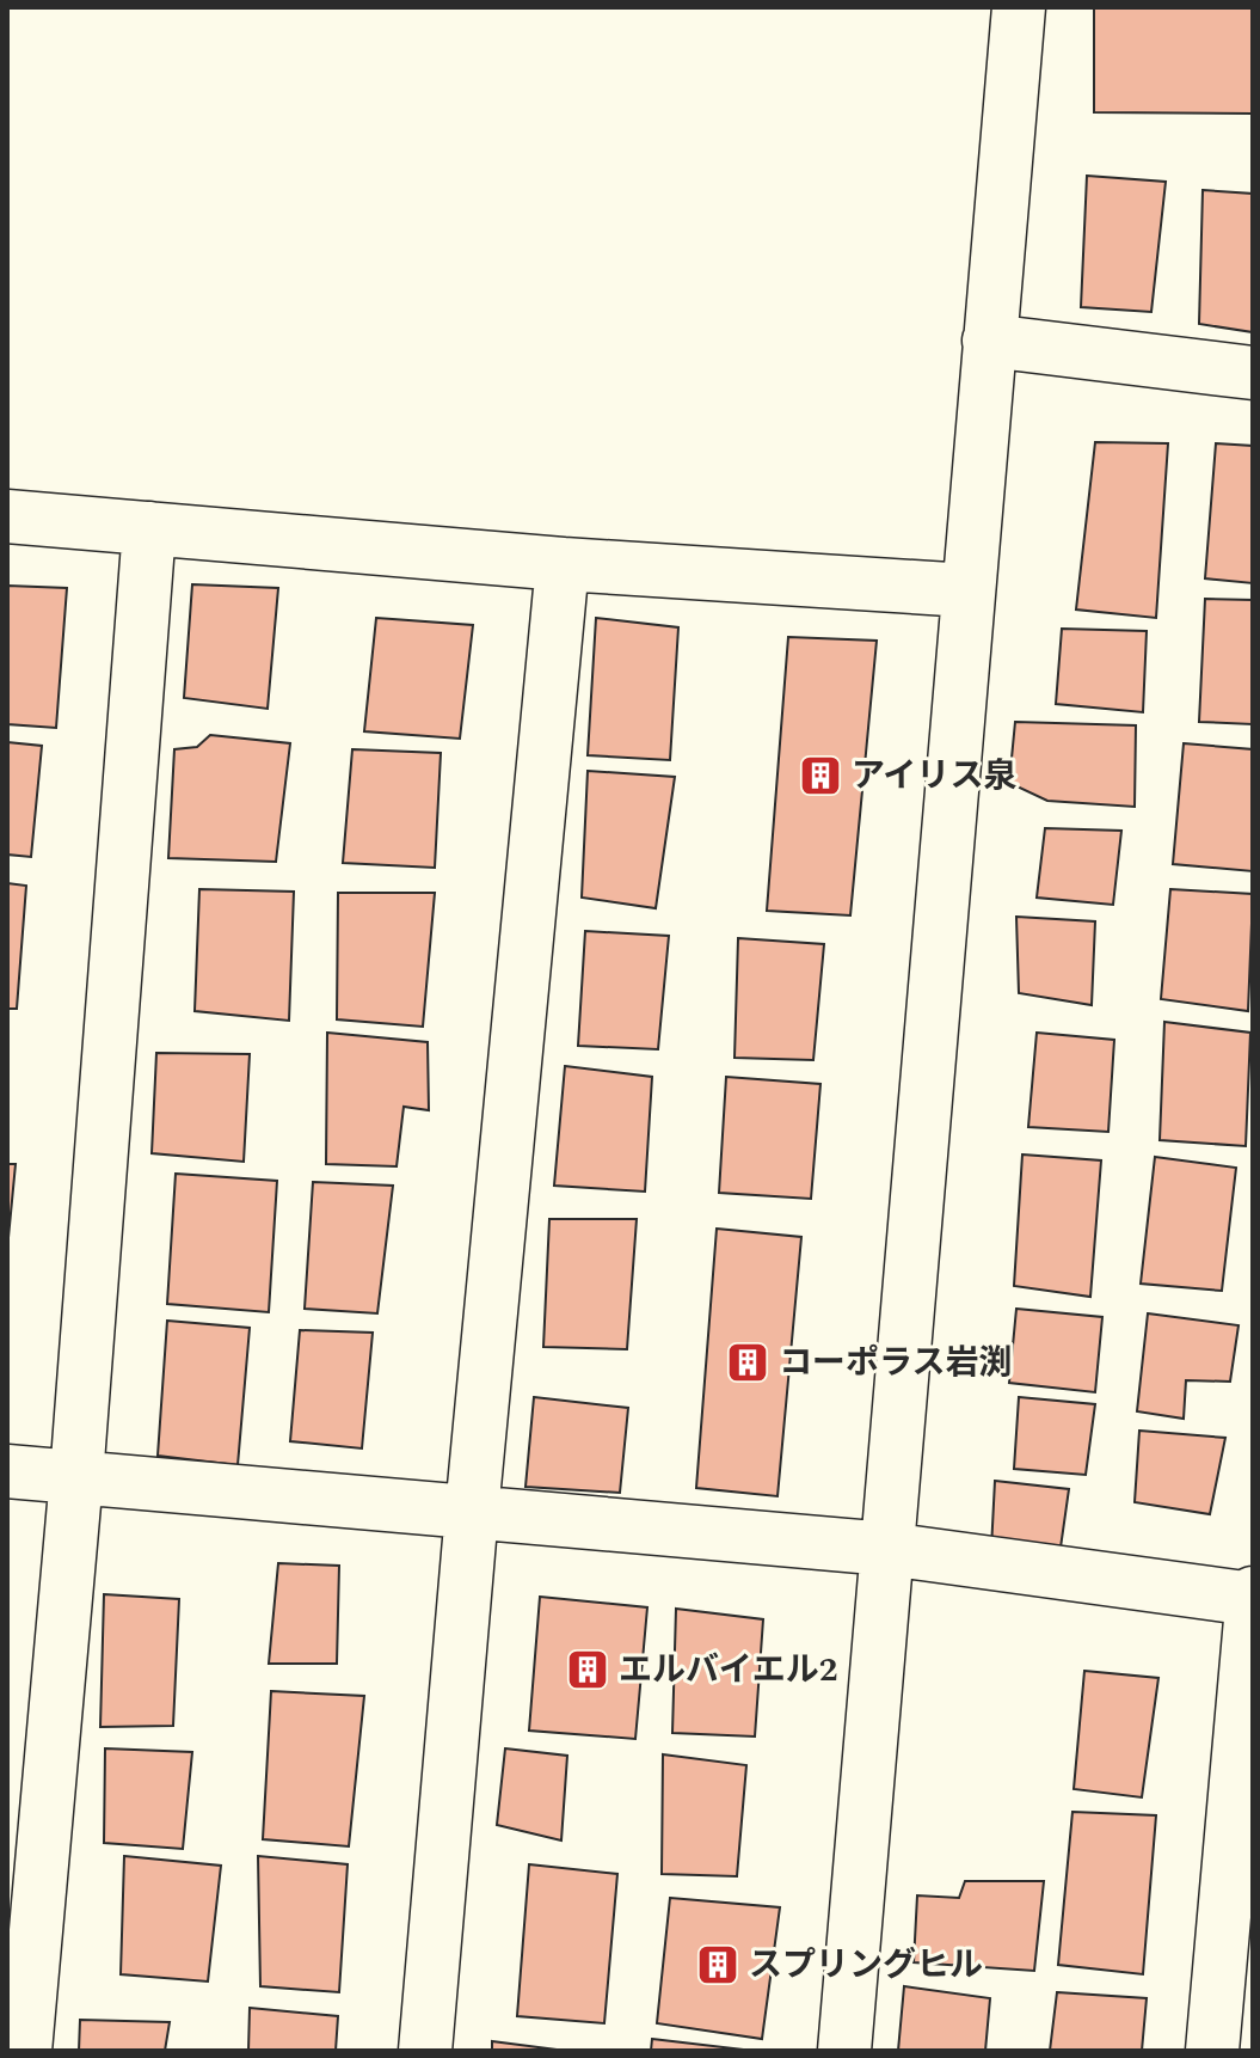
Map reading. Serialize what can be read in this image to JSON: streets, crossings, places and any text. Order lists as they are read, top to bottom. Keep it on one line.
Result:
{"places":{"building":["アイリス泉","コーポラス岩渕","エルバイエル2","スプリングヒル"]}}
